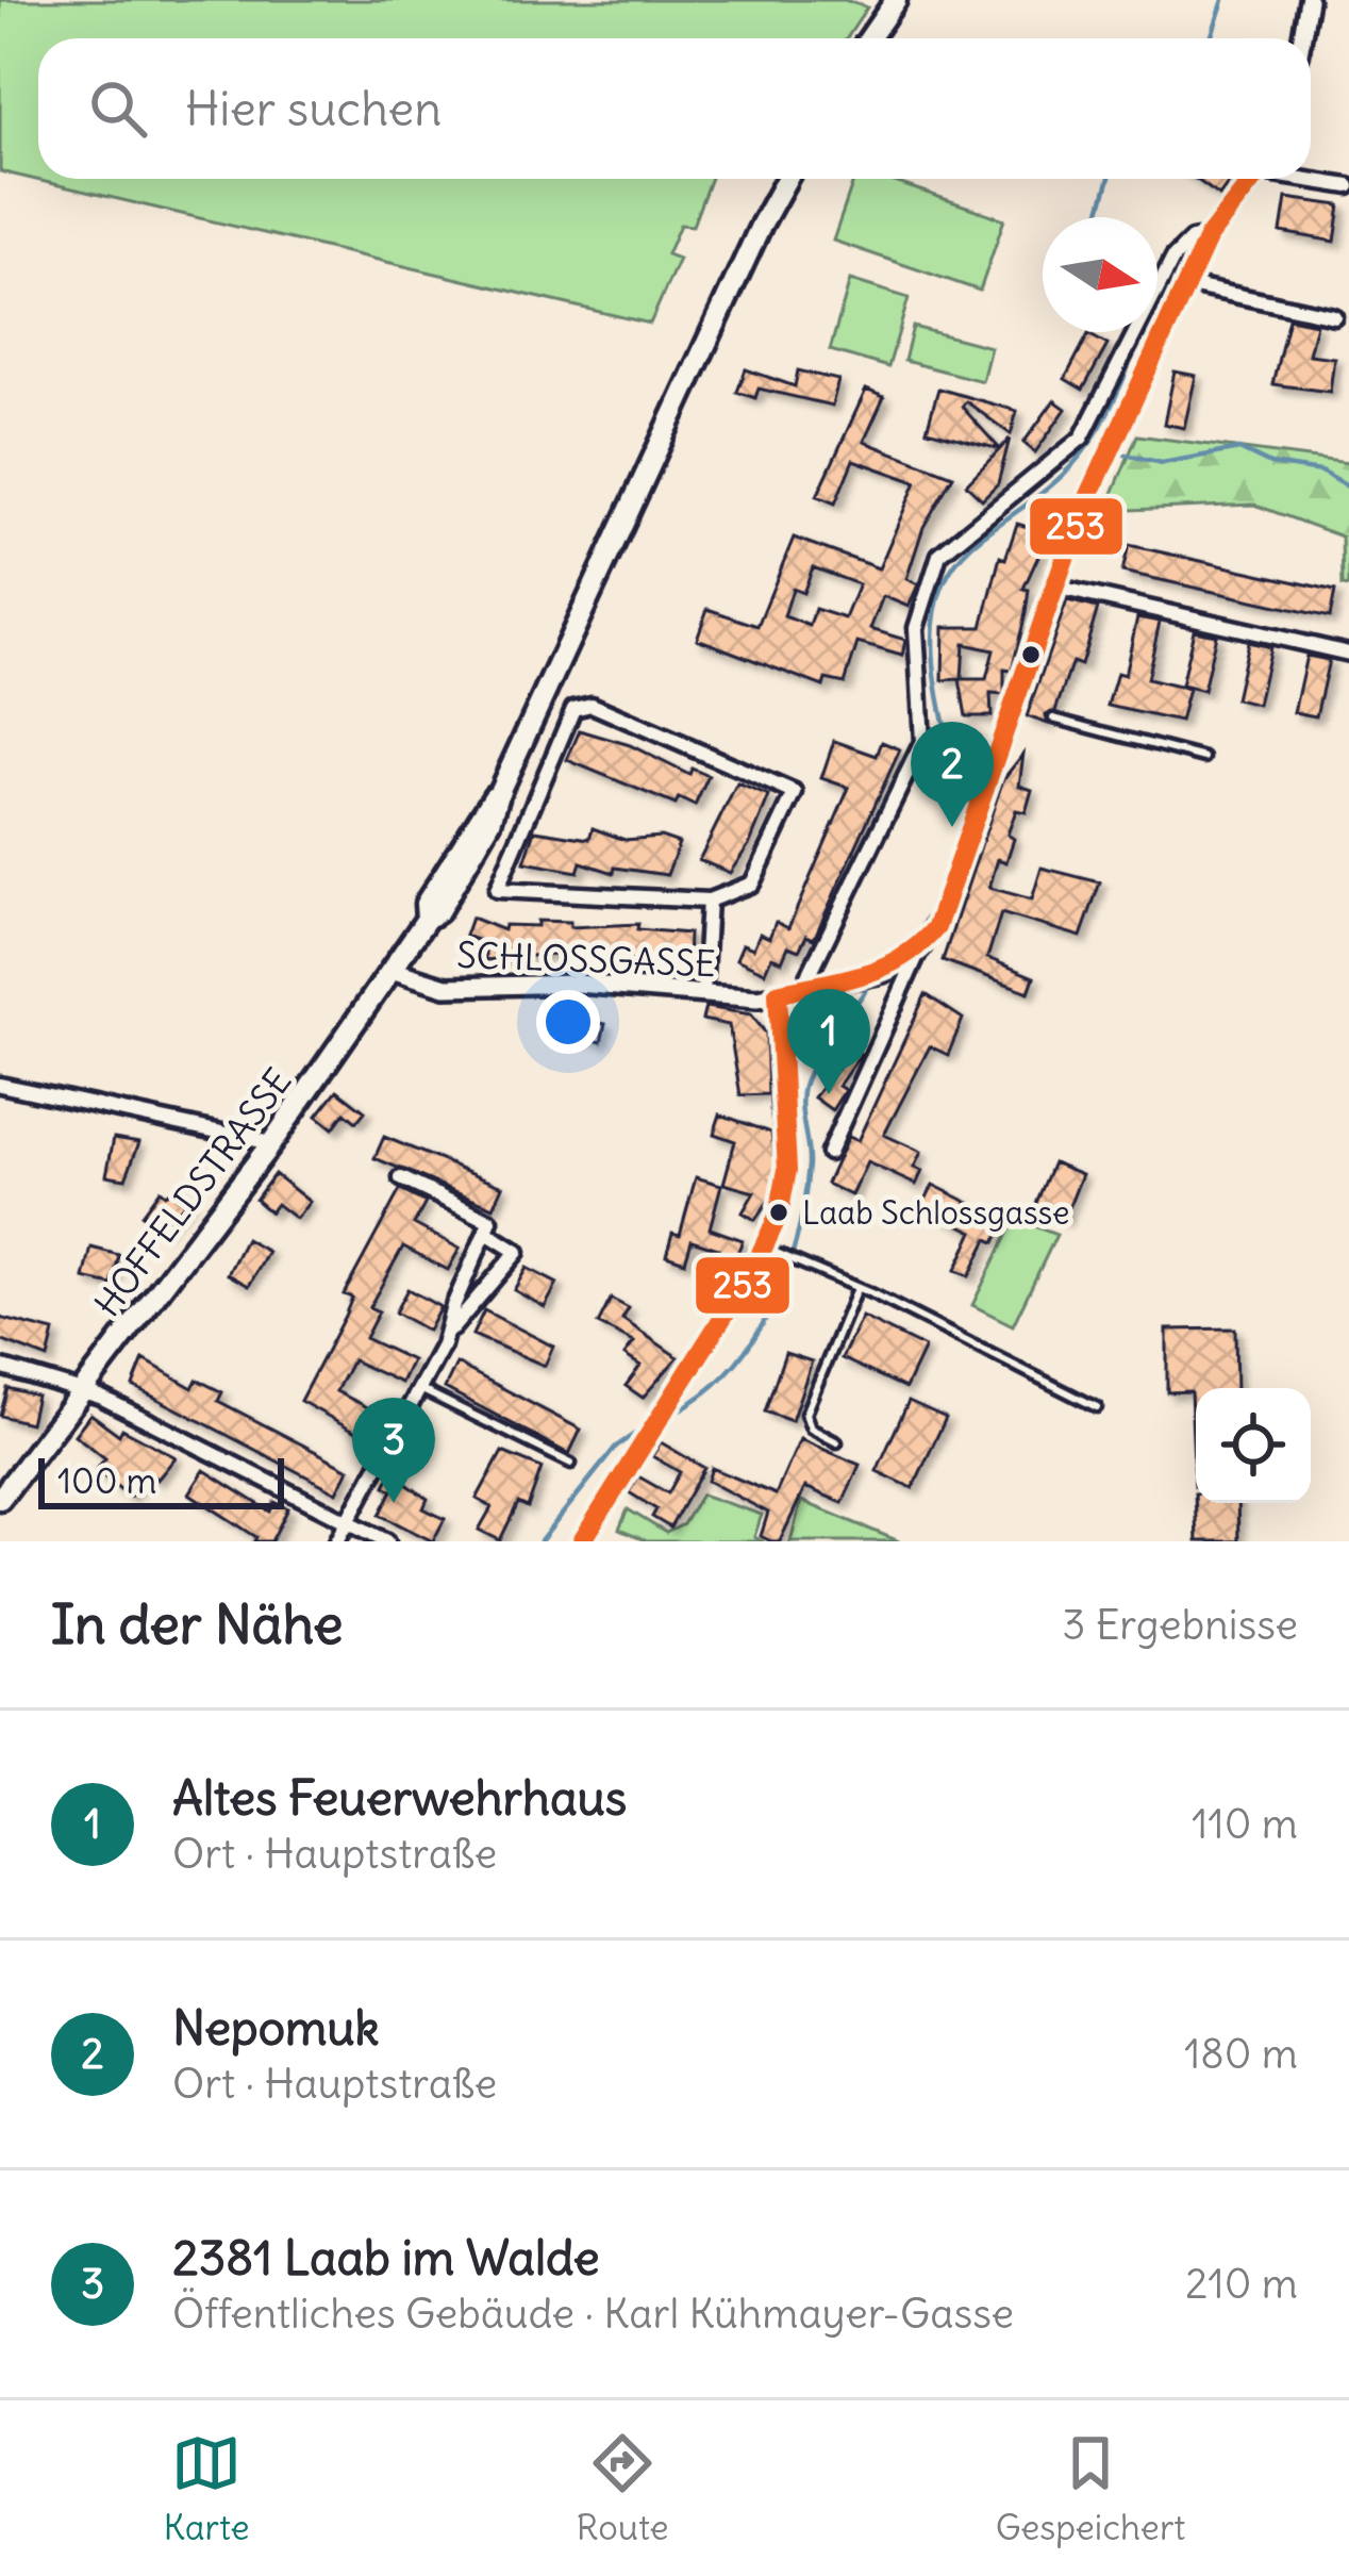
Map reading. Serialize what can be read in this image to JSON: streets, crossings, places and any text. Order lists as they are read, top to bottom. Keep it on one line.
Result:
{"streets":{"main road":["HOFFELDSTRASSE"],"street":["SCHLOSSGASSE"]},"crossings":[["SCHLOSSGASSE","HOFFELDSTRASSE"]],"places":["Laab Schlossgasse"],"lines":["transit line 253"],"scale_bar":"100 m","north":"right","page":{"search":"Hier suchen","pins":["2","1","3"],"scale":"100 m","heading":["In der Nähe","3 Ergebnisse"],"list":[{"mark":"1","name":"Altes Feuerwehrhaus","note":"Ort · Hauptstraße","value":"110 m"},{"mark":"2","name":"Nepomuk","note":"Ort · Hauptstraße","value":"180 m"},{"mark":"3","name":"2381 Laab im Walde","note":"Öffentliches Gebäude · Karl Kühmayer-Gasse","value":"210 m"}],"nav":["Karte","Route","Gespeichert"]}}
